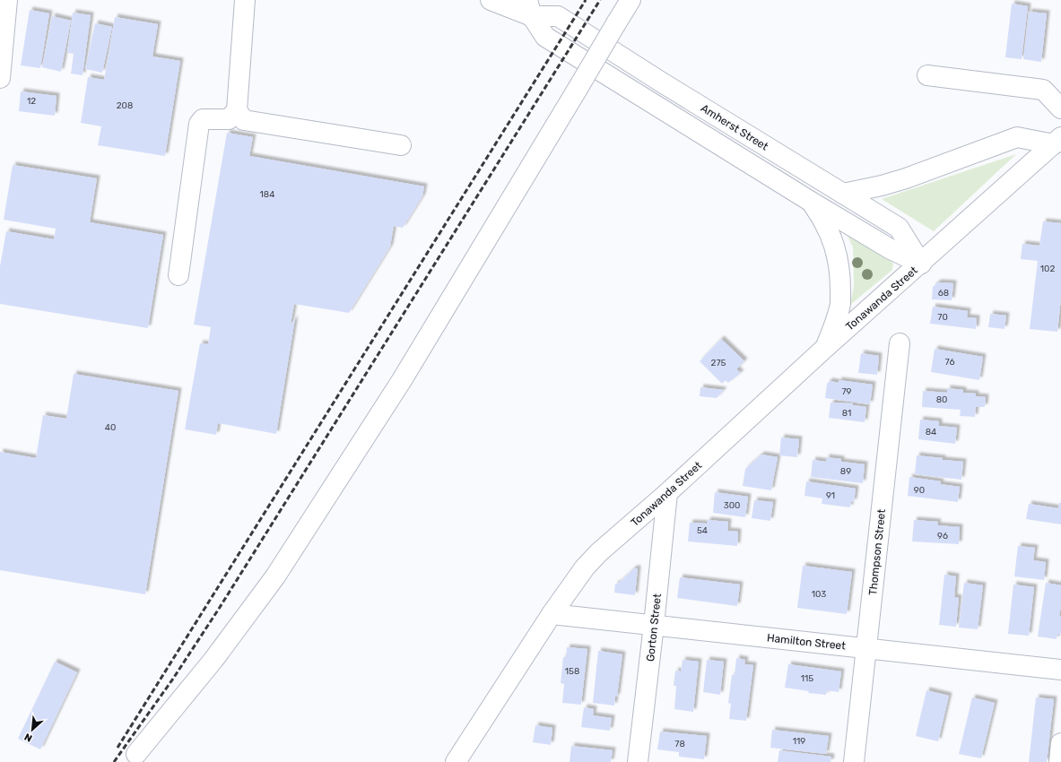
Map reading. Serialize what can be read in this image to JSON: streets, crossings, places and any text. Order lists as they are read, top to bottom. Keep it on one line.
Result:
{"streets":{"street":["Amherst Street","Tonawanda Street","Thompson Street","Gorton Street","Hamilton Street"]},"crossings":[["Amherst Street","Tonawanda Street"],["Tonawanda Street","Gorton Street"],["Tonawanda Street","Hamilton Street"],["Thompson Street","Hamilton Street"],["Gorton Street","Hamilton Street"]],"house_numbers":["12","208","184","102","68","70","76","275","79","80","81","40","84","89","90","91","300","54","96","103","158","115","119","78"],"north":"bottom left"}
